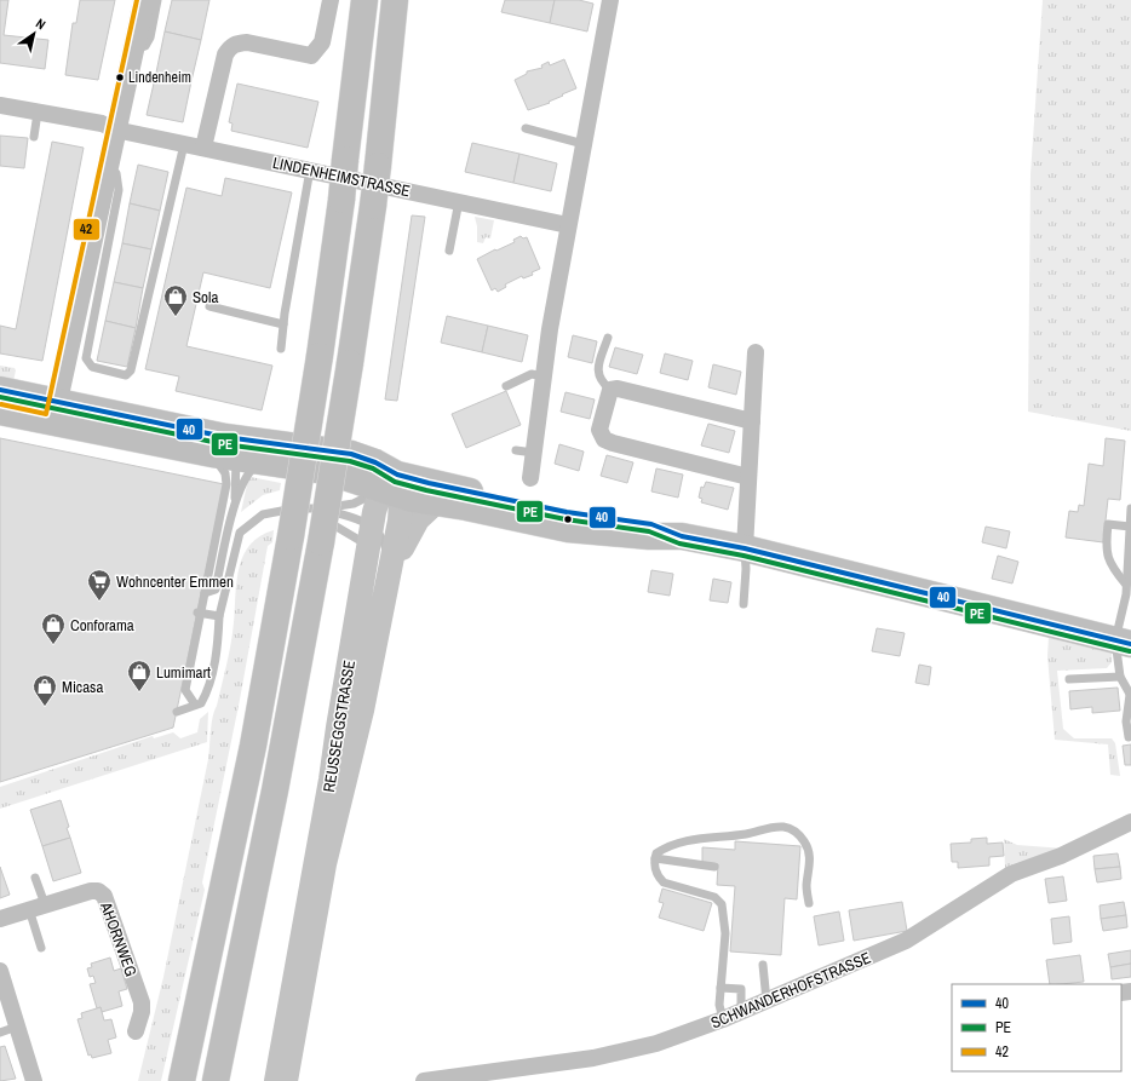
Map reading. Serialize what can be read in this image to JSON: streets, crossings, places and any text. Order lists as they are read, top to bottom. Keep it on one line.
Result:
{"streets":{"main road":["REUSSEGGSTRASSE"],"street":["LINDENHEIMSTRASSE","AHORNWEG","SCHWANDERHOFSTRASSE"]},"places":{"other":["Lindenheim"],"shop":["Sola","Conforama","Lumimart","Micasa"],"supermarket":["Wohncenter Emmen"]},"lines":["transit line 42","transit line 40","transit line PE"],"legend":["40","PE","42"],"north":"top right"}
